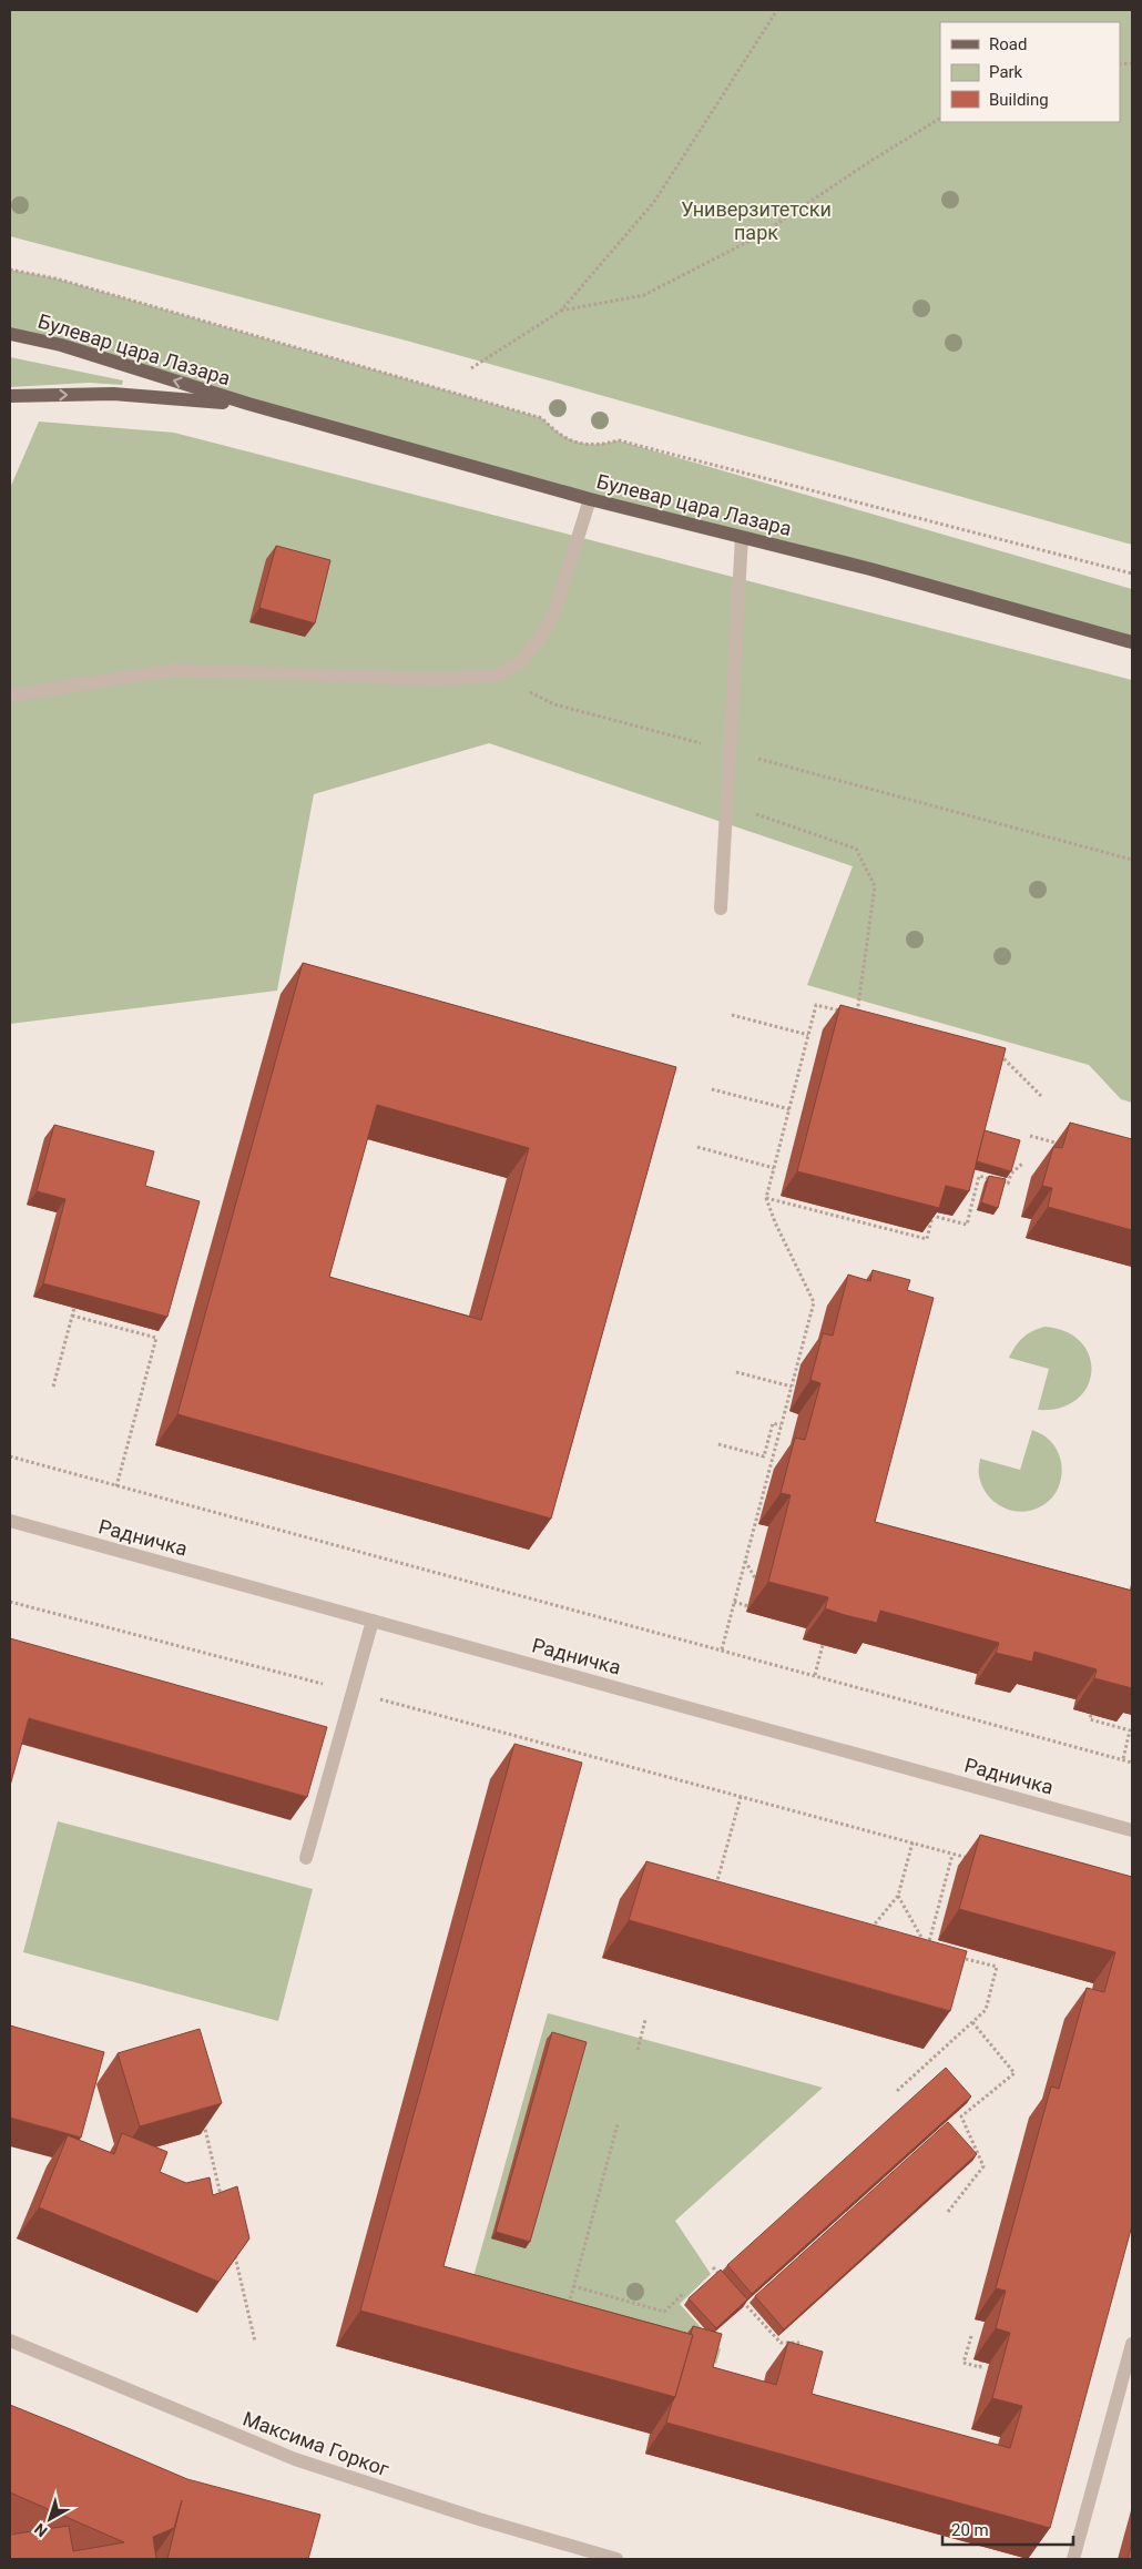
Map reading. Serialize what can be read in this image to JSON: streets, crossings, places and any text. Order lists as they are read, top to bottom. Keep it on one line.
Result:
{"streets":{"main road":["Булевар цара Лазара"],"street":["Радничка","Максима Горког"]},"parks":["Универзитетски парк"],"legend":["Road","Park","Building"],"scale_bar":"20 m","north":"bottom left"}
